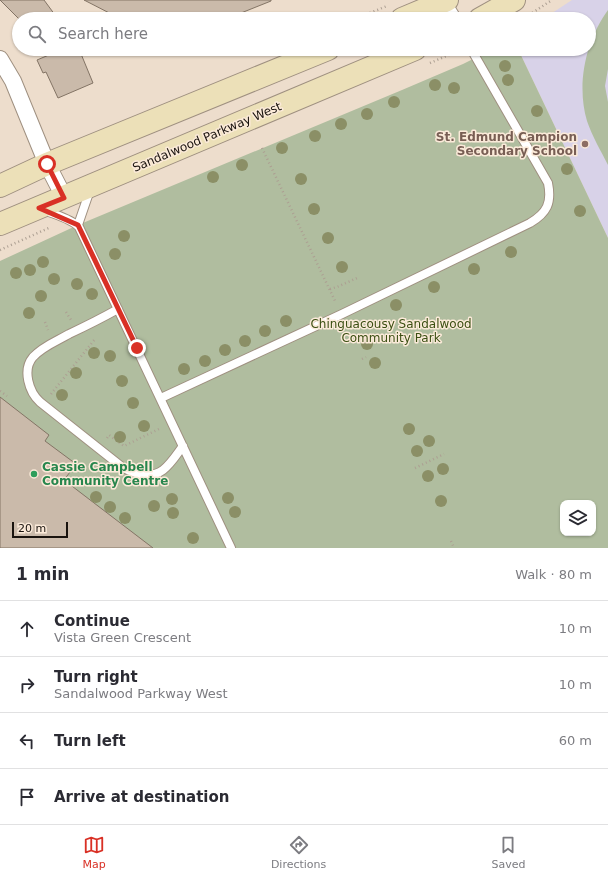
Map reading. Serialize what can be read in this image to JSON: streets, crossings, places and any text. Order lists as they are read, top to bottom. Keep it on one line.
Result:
{"streets":{"main road":["Sandalwood Parkway West"]},"parks":["Chinguacousy Sandalwood Community Park"],"places":["St. Edmund Campion Secondary School","Cassie Campbell Community Centre"],"scale_bar":"20 m","page":{"search":"Search here","scale":"20 m","heading":["1 min","Walk · 80 m"],"list":[["Continue","Vista Green Crescent","10 m"],["Turn right","Sandalwood Parkway West","10 m"],["Turn left","60 m"],"Arrive at destination"],"nav":["Map","Directions","Saved"]}}
